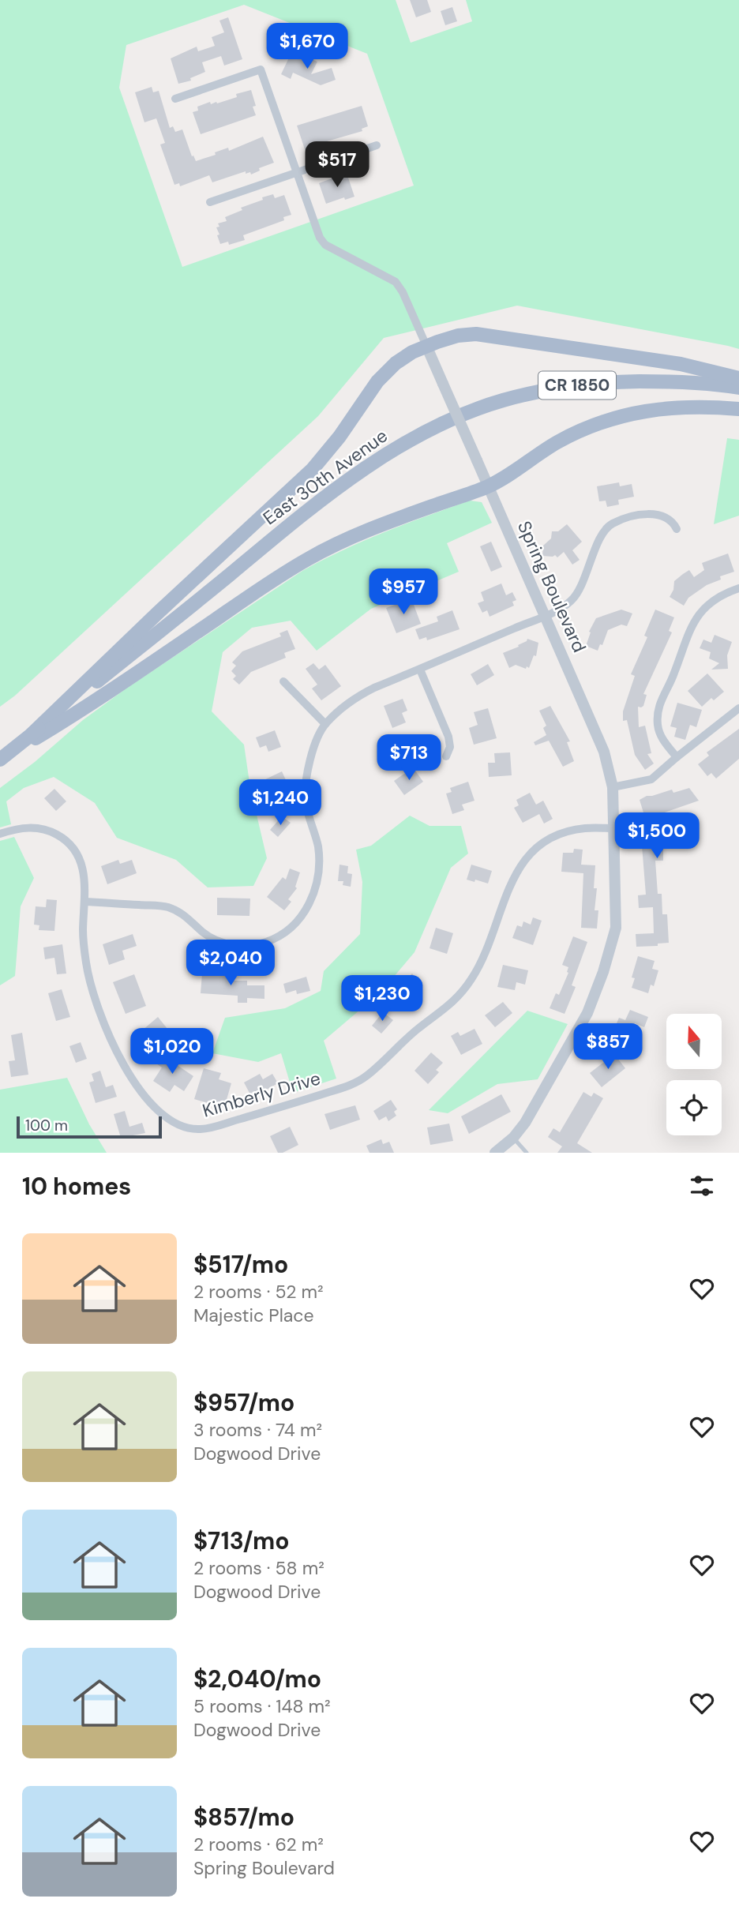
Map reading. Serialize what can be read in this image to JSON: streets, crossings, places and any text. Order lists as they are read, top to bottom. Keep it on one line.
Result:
{"streets":{"main road":["CR 1850","East 30th Avenue"],"street":["Spring Boulevard","Kimberly Drive"]},"crossings":[["Spring Boulevard","Kimberly Drive"]],"scale_bar":"100 m","north":"top","page":{"price":["$1,670","$517","$957","$713","$1,240","$1,500","$2,040","$1,230","$857","$1,020"],"scale":"100 m","heading":"10 homes","list":[{"name":"$517/mo","note":"2 rooms · 52 m² · Majestic Place"},{"name":"$957/mo","note":"3 rooms · 74 m² · Dogwood Drive"},{"name":"$713/mo","note":"2 rooms · 58 m² · Dogwood Drive"},{"name":"$2,040/mo","note":"5 rooms · 148 m² · Dogwood Drive"},{"name":"$857/mo","note":"2 rooms · 62 m² · Spring Boulevard"}]}}
